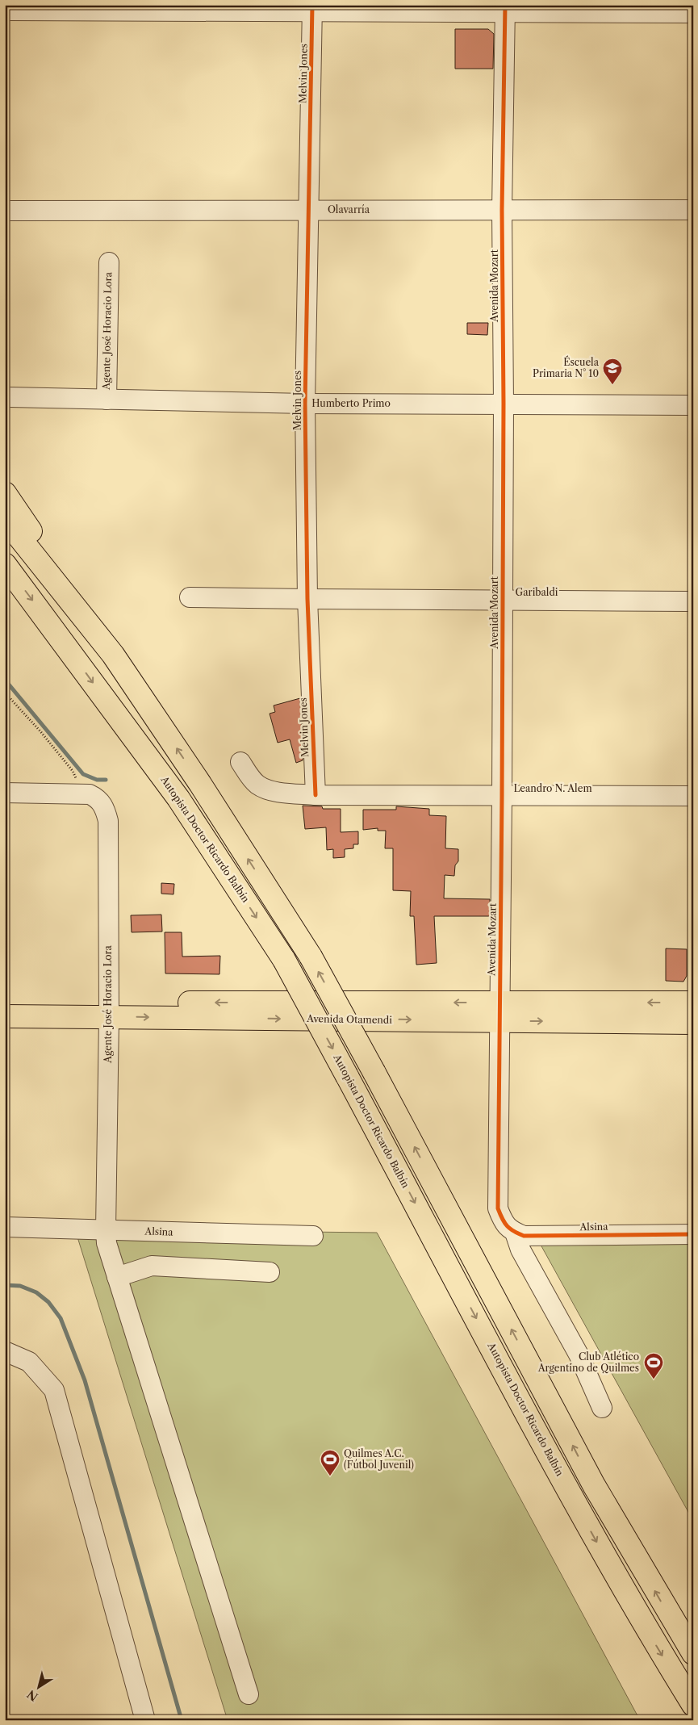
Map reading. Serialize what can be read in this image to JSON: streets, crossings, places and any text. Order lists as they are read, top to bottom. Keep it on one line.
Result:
{"streets":{"main road":["Autopista Doctor Ricardo Balbín","Avenida Otamendi"],"street":["Melvin Jones","Olavarría","Avenida Mozart","Agente José Horacio Lora","Humberto Primo","Garibaldi","Leandro N. Alem","Alsina"]},"crossings":[["Melvin Jones","Olavarría"],["Melvin Jones","Humberto Primo"],["Melvin Jones","Garibaldi"],["Melvin Jones","Leandro N. Alem"],["Olavarría","Avenida Mozart"],["Avenida Mozart","Humberto Primo"],["Avenida Mozart","Garibaldi"],["Avenida Mozart","Leandro N. Alem"],["Avenida Mozart","Avenida Otamendi"],["Avenida Mozart","Alsina"],["Agente José Horacio Lora","Humberto Primo"],["Agente José Horacio Lora","Avenida Otamendi"],["Agente José Horacio Lora","Alsina"]],"places":{"school or university":["Éscuela Primaria N° 10"],"sports":["Club Atlético Argentino de Quilmes","Quilmes A.C. (Fútbol Juvenil)"]},"north":"bottom left"}
